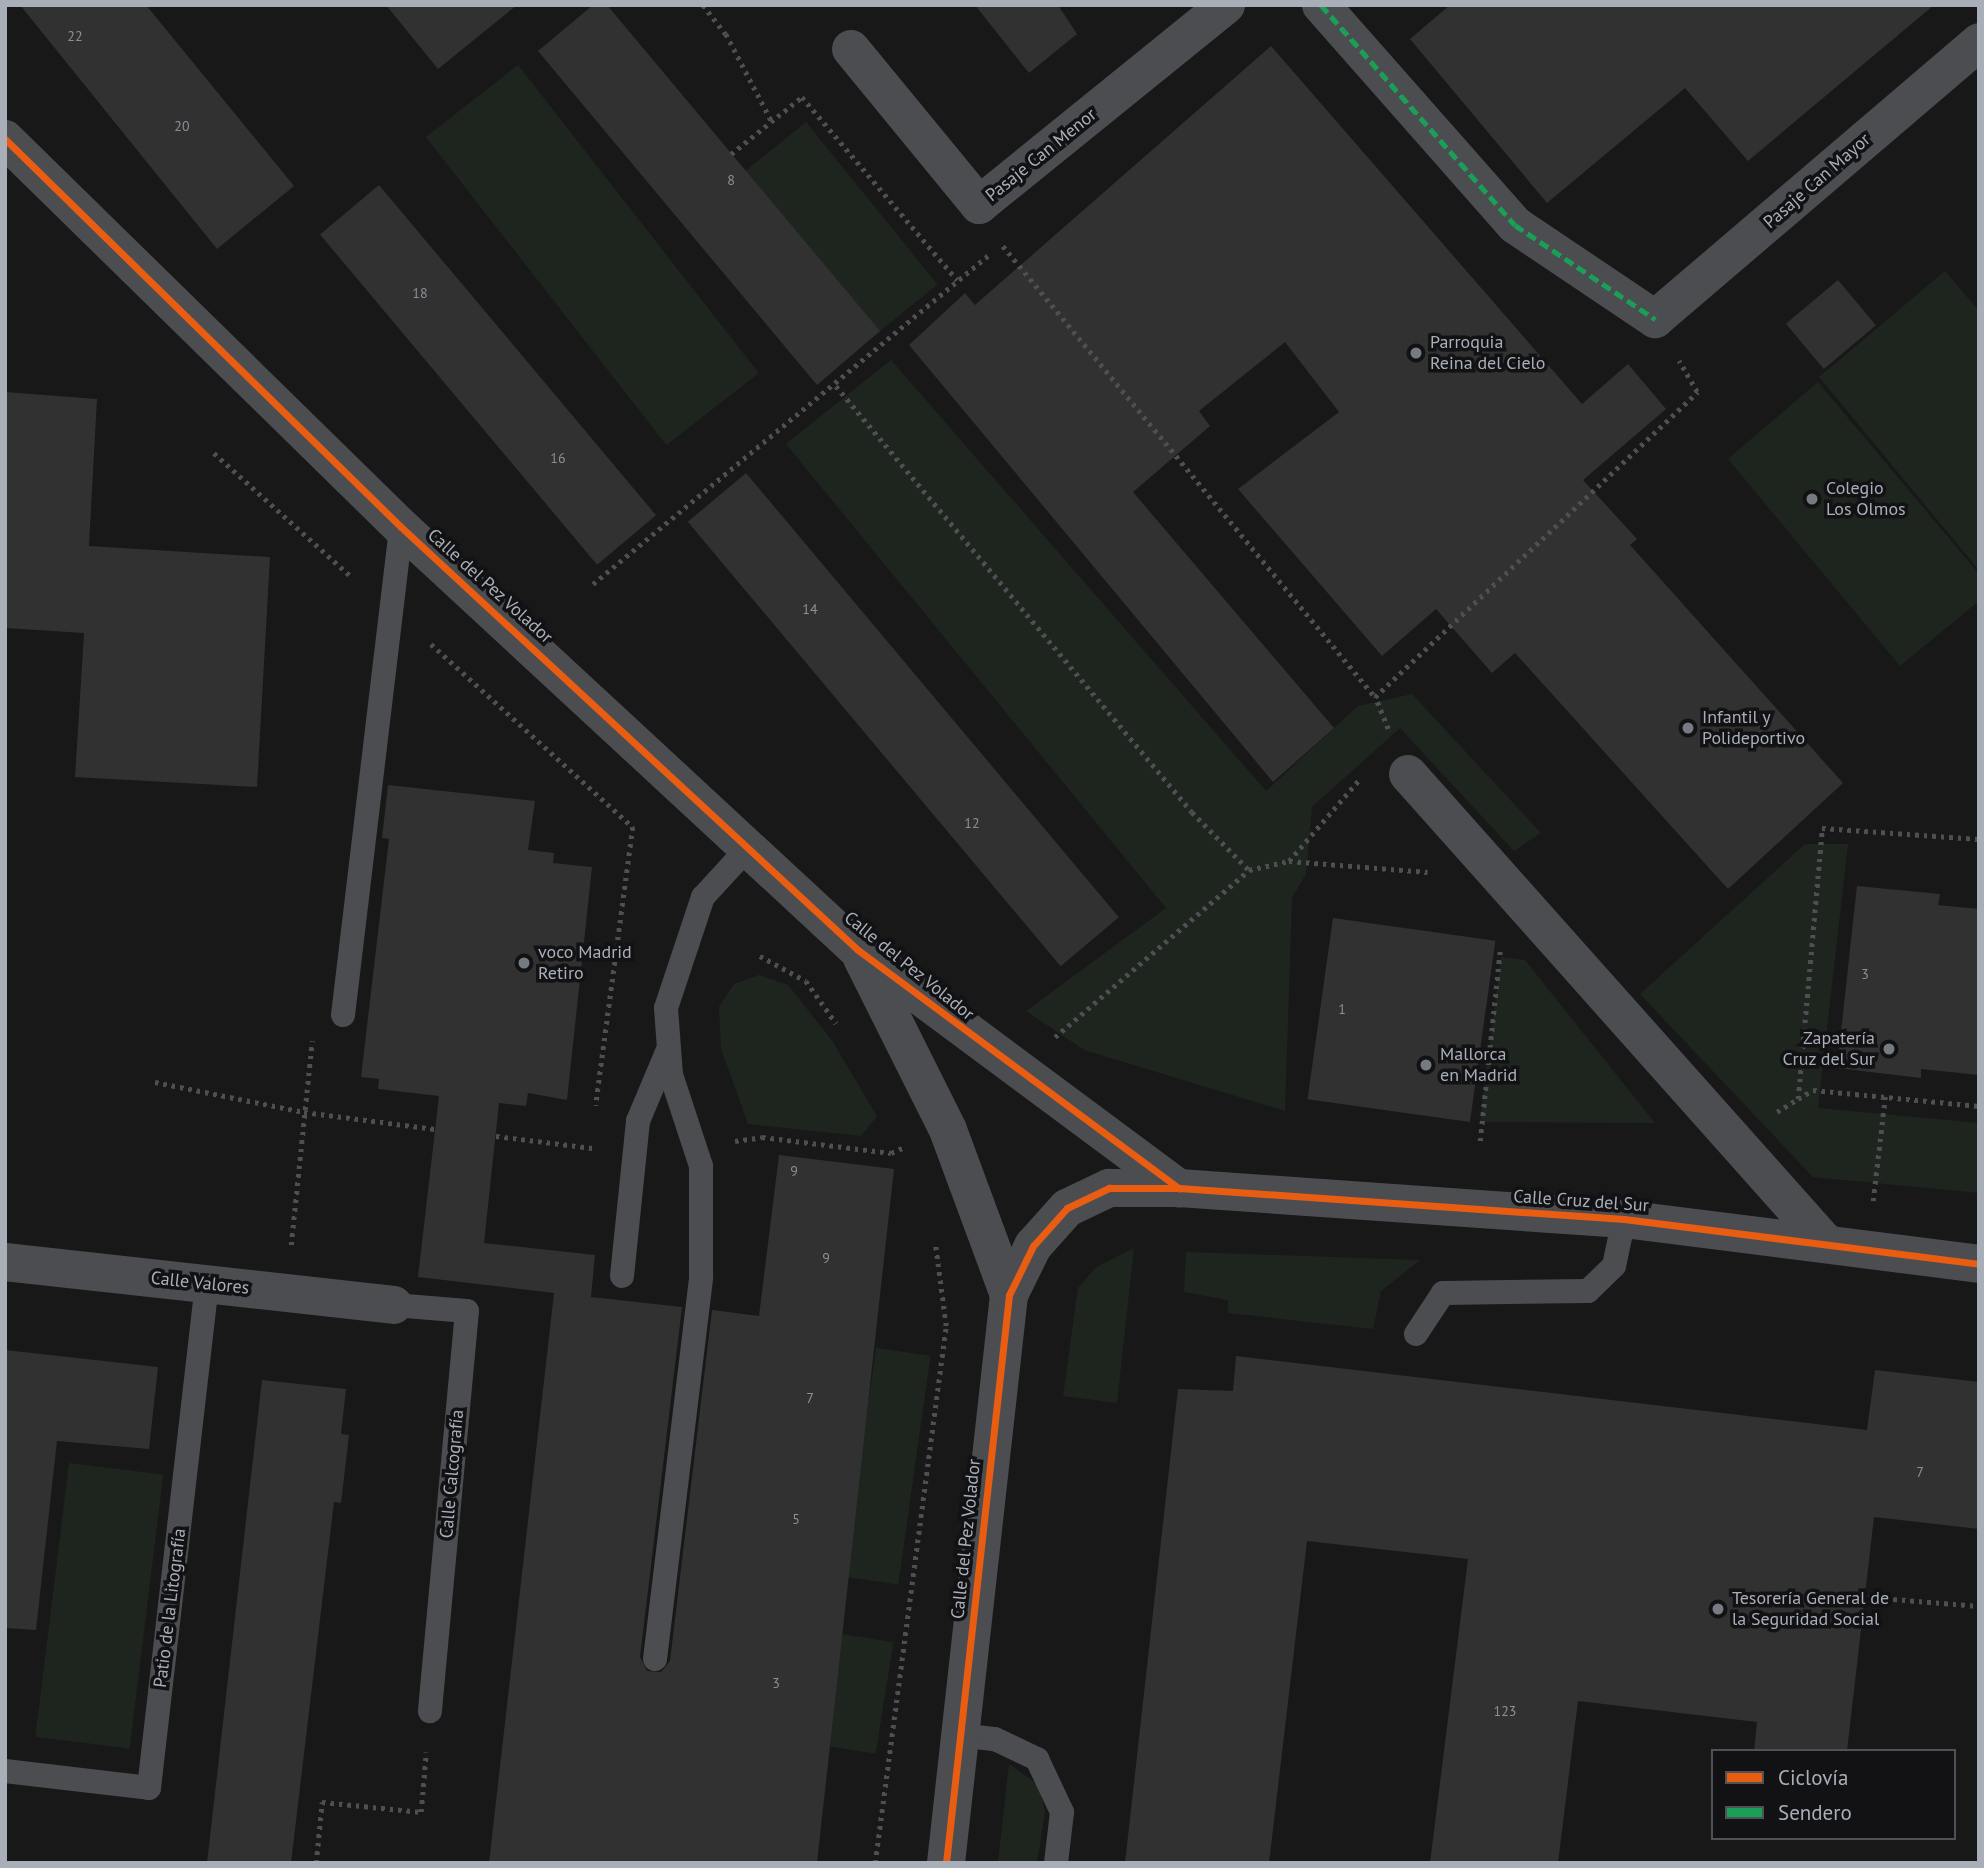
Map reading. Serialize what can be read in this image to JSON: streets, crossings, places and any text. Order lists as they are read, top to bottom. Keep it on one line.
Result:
{"streets":{"street":["Pasaje Can Menor","Pasaje Can Mayor","Calle del Pez Volador","Calle Cruz del Sur","Calle Valores"],"lane":["Calle Calcografía","Patio de la Litografía"]},"crossings":[["Calle del Pez Volador","Calle Cruz del Sur"],["Calle Valores","Calle Calcografía"],["Calle Valores","Patio de la Litografía"]],"places":["Parroquia Reina del Cielo","Colegio Los Olmos","Infantil y Polideportivo","voco Madrid Retiro","Zapatería Cruz del Sur","Mallorca en Madrid","Tesorería General de la Seguridad Social"],"house_numbers":["22","20","8","18","16","14","12","3","1","9","9","7","7","5","3","123"],"legend":["Ciclovía","Sendero"]}
